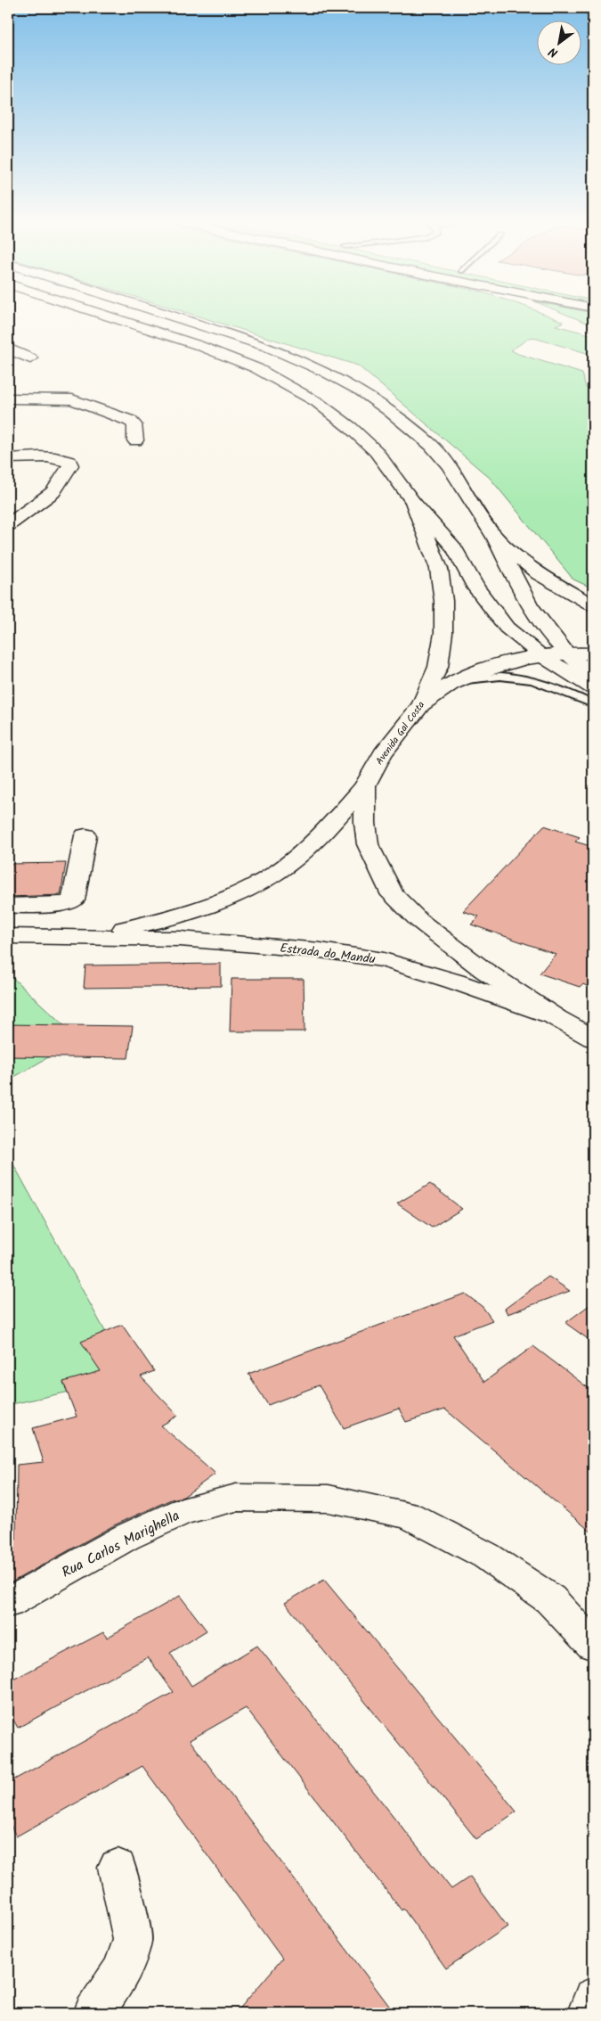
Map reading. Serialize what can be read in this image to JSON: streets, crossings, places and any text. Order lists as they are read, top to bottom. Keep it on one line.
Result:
{"streets":{"main road":["Avenida Gal Costa","Estrada do Mandu","Rua Carlos Marighella"]},"crossings":[["Avenida Gal Costa","Estrada do Mandu"]],"north":"bottom left"}
